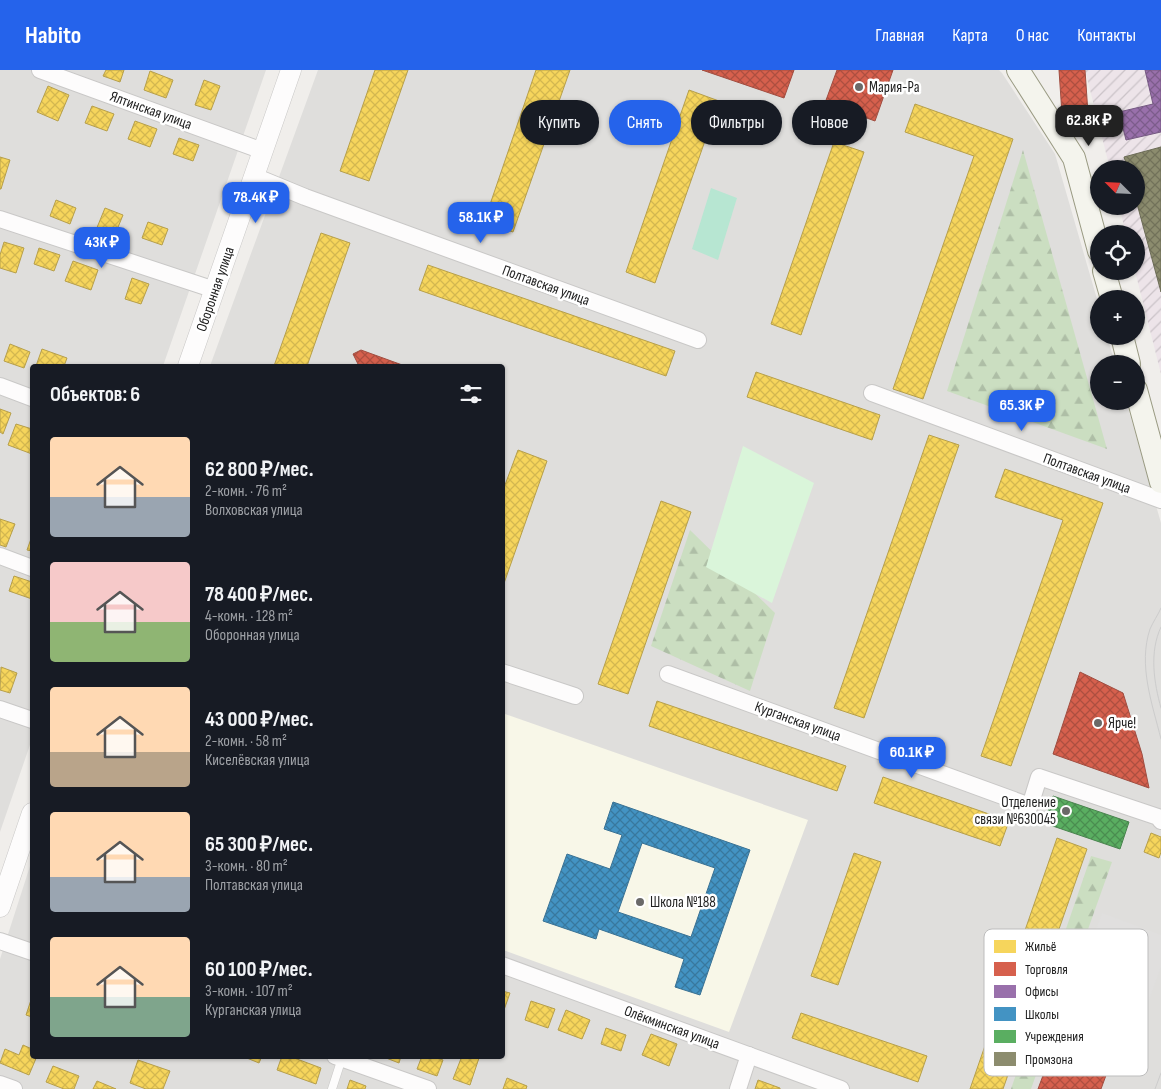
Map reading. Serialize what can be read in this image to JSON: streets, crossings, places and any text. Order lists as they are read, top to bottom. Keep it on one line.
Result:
{"streets":{"street":["Ялтинская улица","Полтавская улица","Оборонная улица","Курганская улица","Олёкминская улица"]},"crossings":[["Ялтинская улица","Оборонная улица"],["Полтавская улица","Оборонная улица"]],"places":["Мария-Ра","Ярче!","Отделение связи №630045","Школа №188"],"legend":["Жильё","Торговля","Офисы","Школы","Учреждения","Промзона"],"north":"top left","page":{"header":"Habito","nav":["Главная","Карта","О нас","Контакты"],"chip":["Купить","Снять","Фильтры","Новое"],"price":["62.8K ₽","78.4K ₽","58.1K ₽","43K ₽","65.3K ₽","60.1K ₽"],"map_buttons":["+","−"],"heading":"Объектов: 6","list":[{"name":"62 800 ₽/мес.","note":"2-комн. · 76 m² · Волховская улица"},{"name":"78 400 ₽/мес.","note":"4-комн. · 128 m² · Оборонная улица"},{"name":"43 000 ₽/мес.","note":"2-комн. · 58 m² · Киселёвская улица"},{"name":"65 300 ₽/мес.","note":"3-комн. · 80 m² · Полтавская улица"},{"name":"60 100 ₽/мес.","note":"3-комн. · 107 m² · Курганская улица"}]}}
